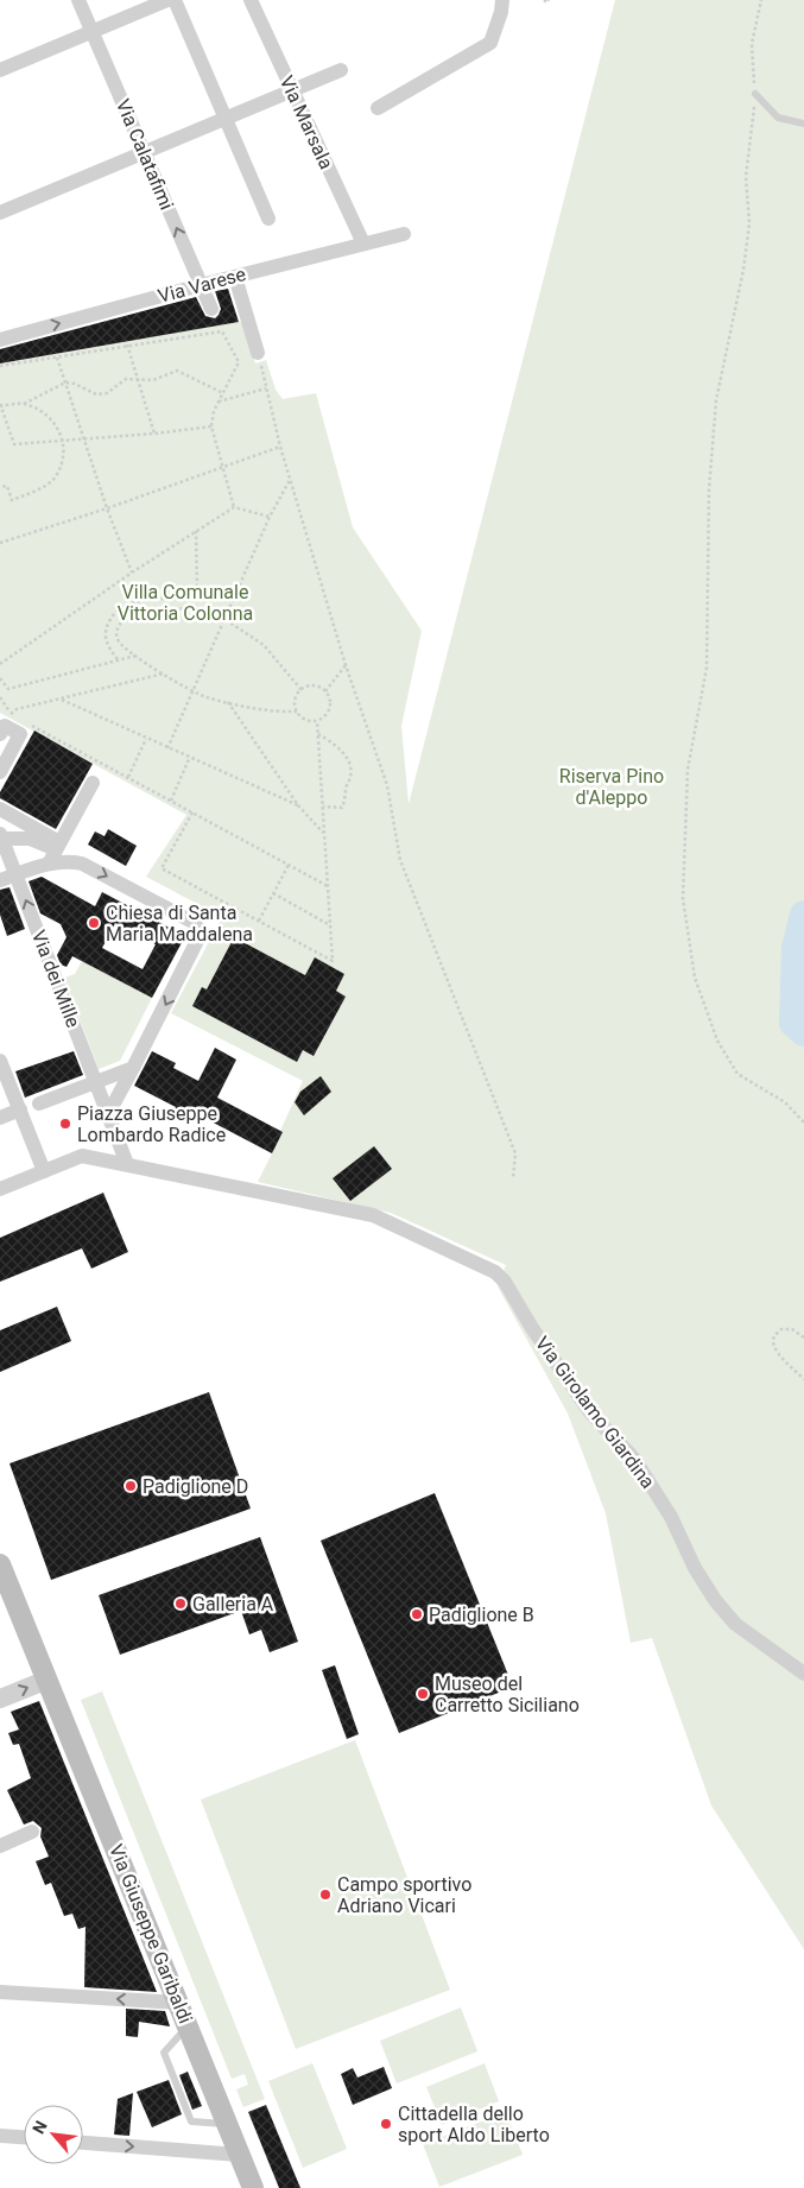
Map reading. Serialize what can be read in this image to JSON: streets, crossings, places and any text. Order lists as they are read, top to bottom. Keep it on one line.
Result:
{"streets":{"main road":["Via Giuseppe Garibaldi"],"street":["Via Marsala","Via Calatafimi","Via Varese","Via dei Mille","Via Girolamo Giardina"]},"crossings":[["Via Marsala","Via Varese"],["Via Calatafimi","Via Varese"],["Via dei Mille","Via Girolamo Giardina"]],"one_way":["Via dei Mille"],"parks":["Villa Comunale Vittoria Colonna","Riserva Pino d'Aleppo"],"places":["Chiesa di Santa Maria Maddalena","Piazza Giuseppe Lombardo Radice","Padiglione D","Galleria A","Padiglione B","Museo del Carretto Siciliano","Campo sportivo Adriano Vicari","Cittadella dello sport Aldo Liberto"],"north":"top left"}
